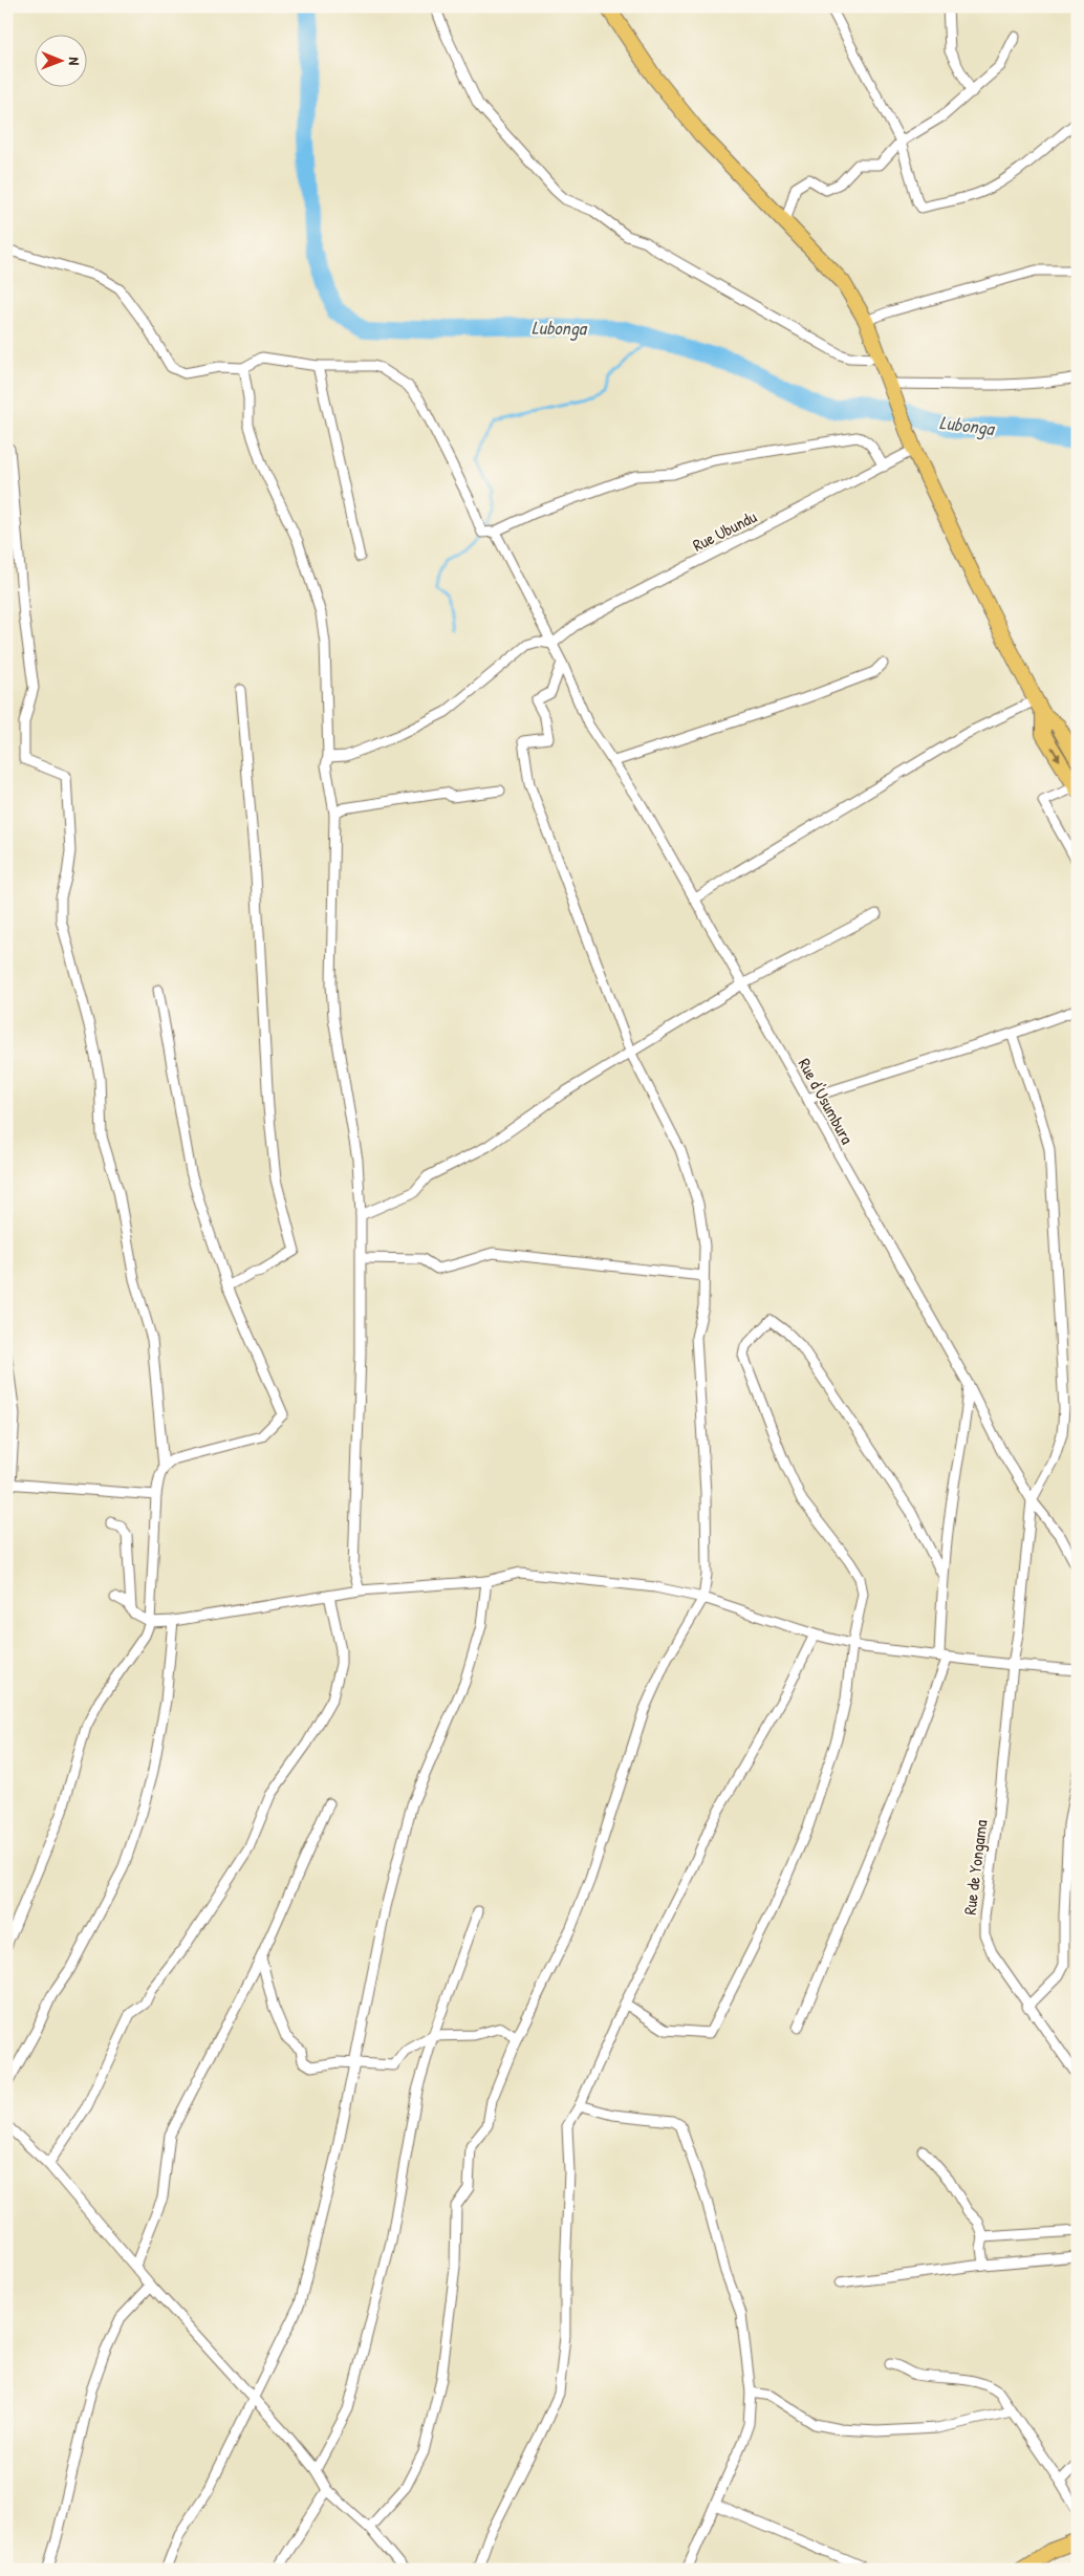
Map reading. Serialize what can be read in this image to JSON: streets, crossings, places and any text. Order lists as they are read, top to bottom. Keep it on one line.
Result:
{"streets":{"street":["Rue Ubundu","Rue d'Usumbura","Rue de Yongama"]},"crossings":[["Rue Ubundu","Rue d'Usumbura"],["Rue d'Usumbura","Rue de Yongama"]],"water":["Lubonga"],"north":"right"}
